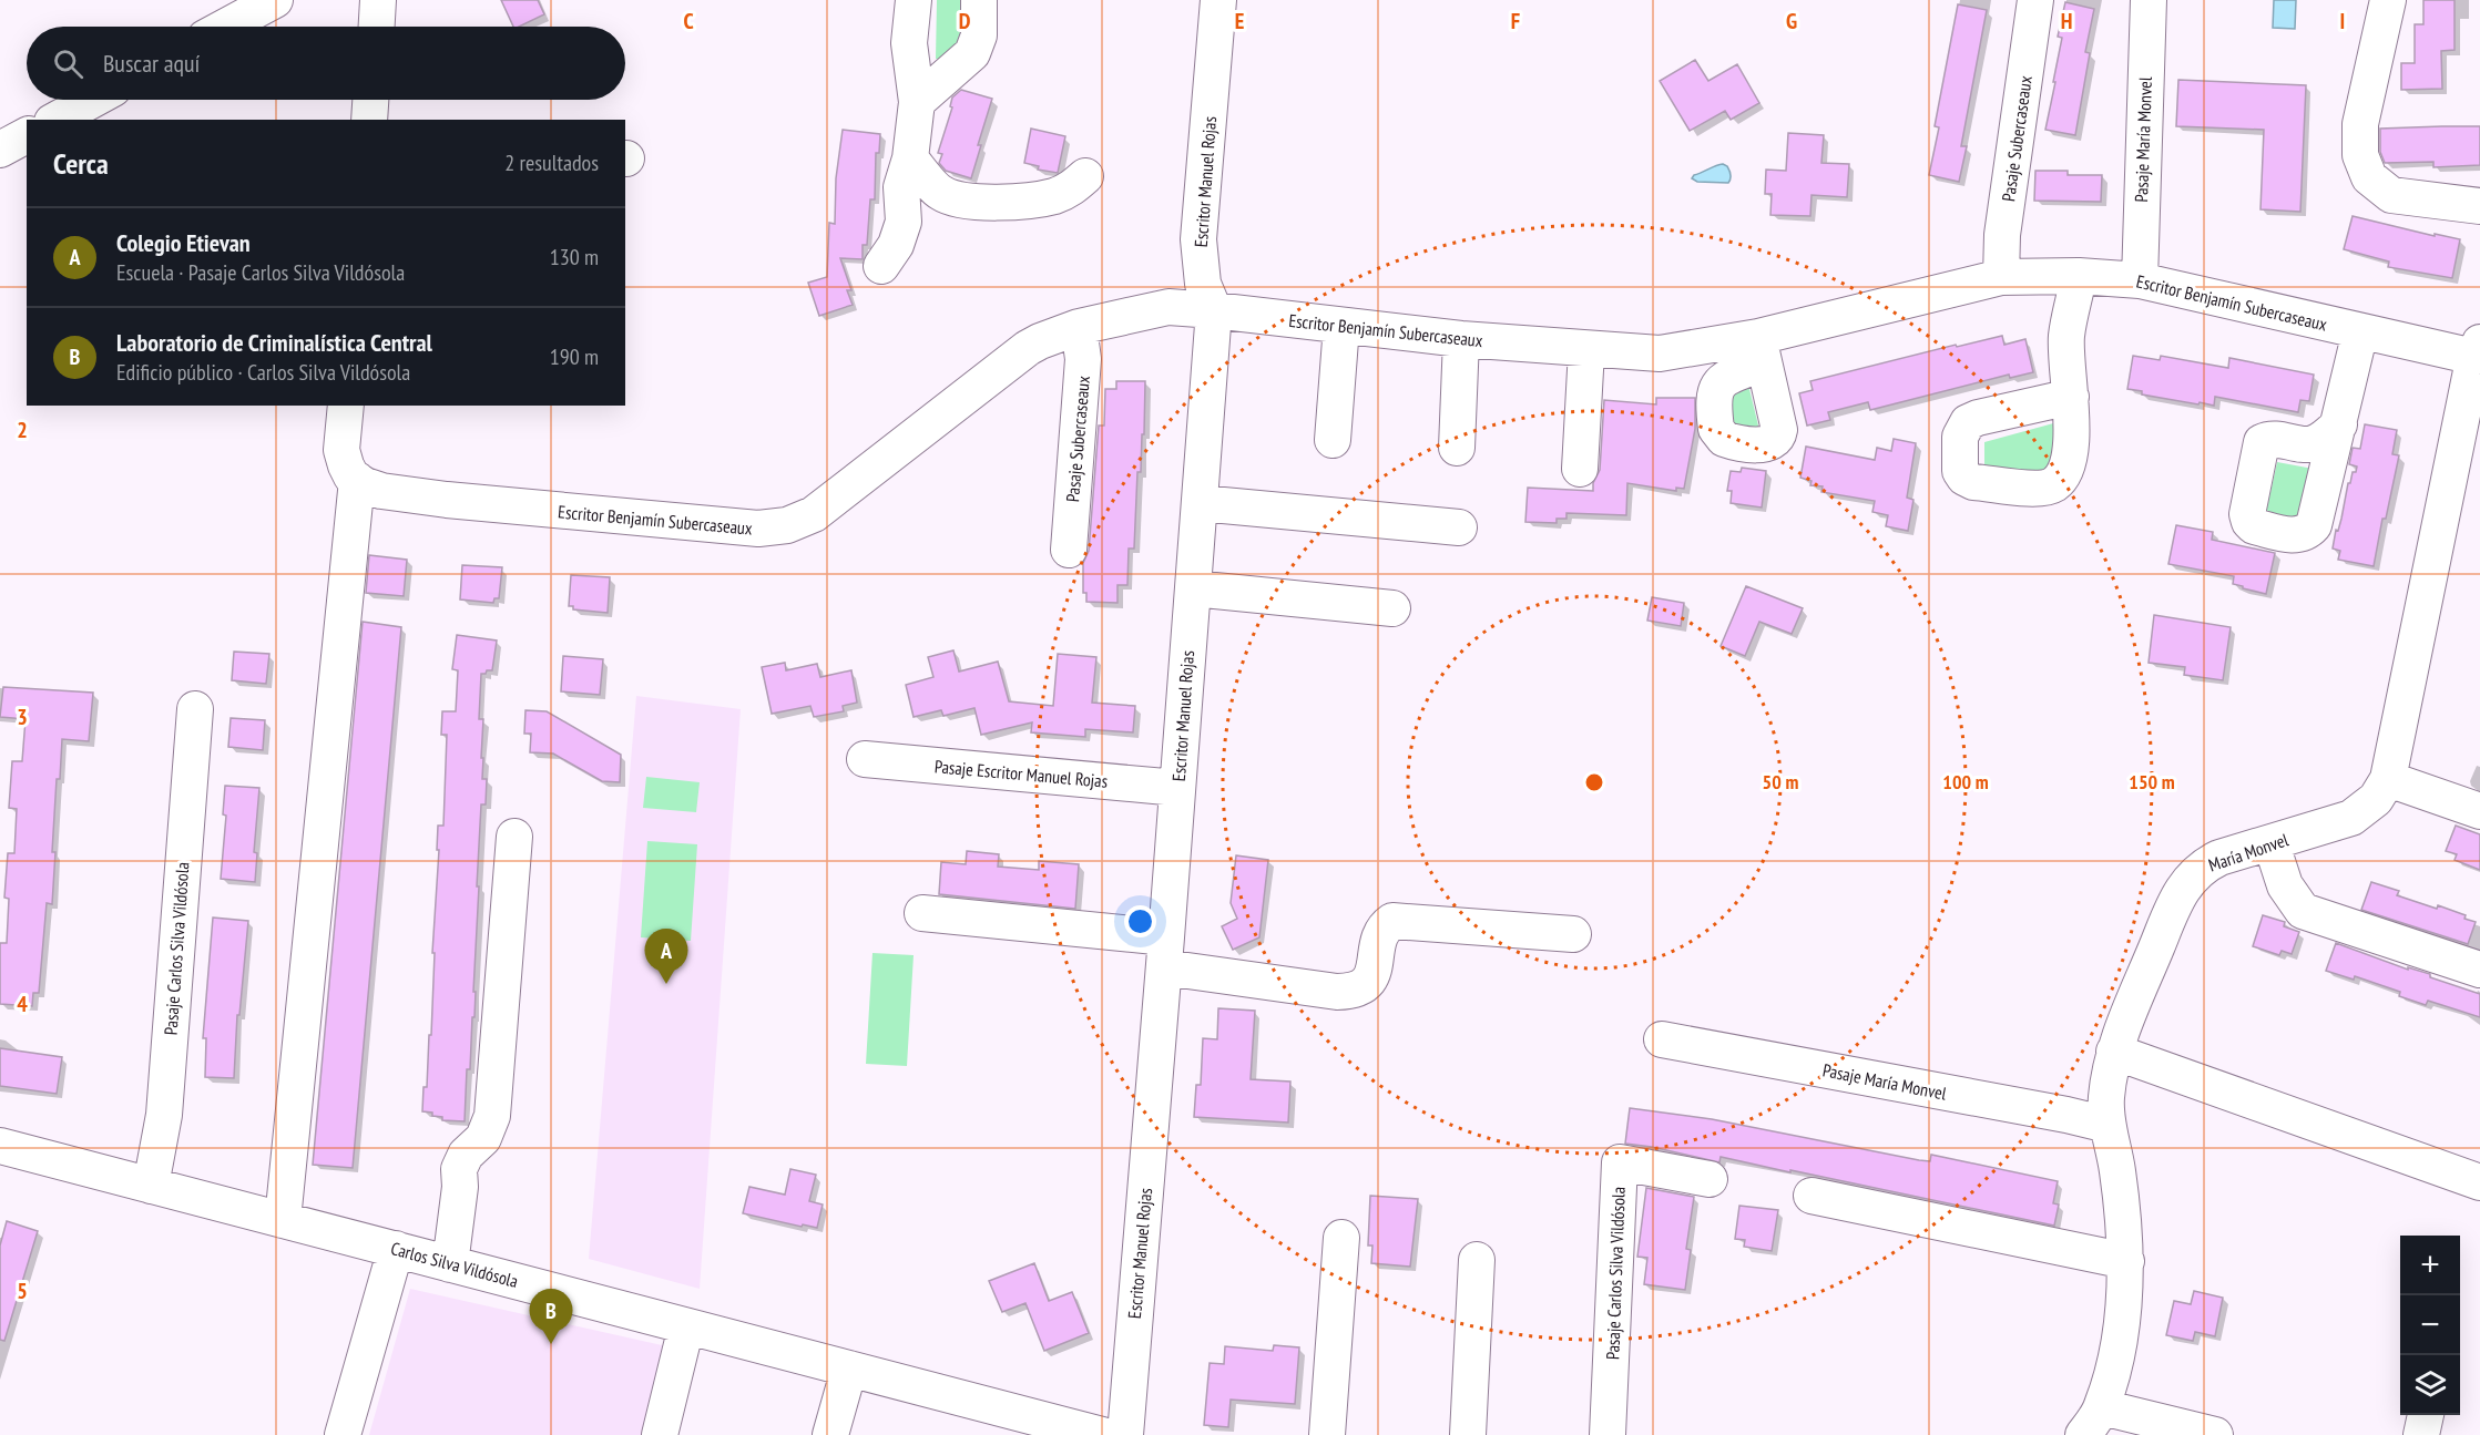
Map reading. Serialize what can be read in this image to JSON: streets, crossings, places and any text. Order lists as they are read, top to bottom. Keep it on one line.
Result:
{"streets":{"street":["Pasaje Subercaseaux","Pasaje María Monvel","Escritor Manuel Rojas","Escritor Benjamín Subercaseaux","Pasaje Escritor Manuel Rojas","María Monvel","Pasaje Carlos Silva Vildósola","Carlos Silva Vildósola"]},"crossings":[["Pasaje Subercaseaux","Escritor Benjamín Subercaseaux"],["Pasaje María Monvel","Escritor Benjamín Subercaseaux"],["Pasaje María Monvel","María Monvel"],["Escritor Manuel Rojas","Escritor Benjamín Subercaseaux"],["Escritor Manuel Rojas","Pasaje Escritor Manuel Rojas"],["Escritor Benjamín Subercaseaux","María Monvel"],["Pasaje Carlos Silva Vildósola","Carlos Silva Vildósola"]],"page":{"search":"Buscar aquí","heading":["Cerca","2 resultados"],"list":[{"mark":"A","name":"Colegio Etievan","note":"Escuela · Pasaje Carlos Silva Vildósola","value":"130 m"},{"mark":"B","name":"Laboratorio de Criminalística Central","note":"Edificio público · Carlos Silva Vildósola","value":"190 m"}],"pins":["A","B"],"map_buttons":["+","−"]},"grid":{"columns":["C","D","E","F","G","H","I"],"rows":["2","3","4","5"]},"rings":["50 m","100 m","150 m"]}
